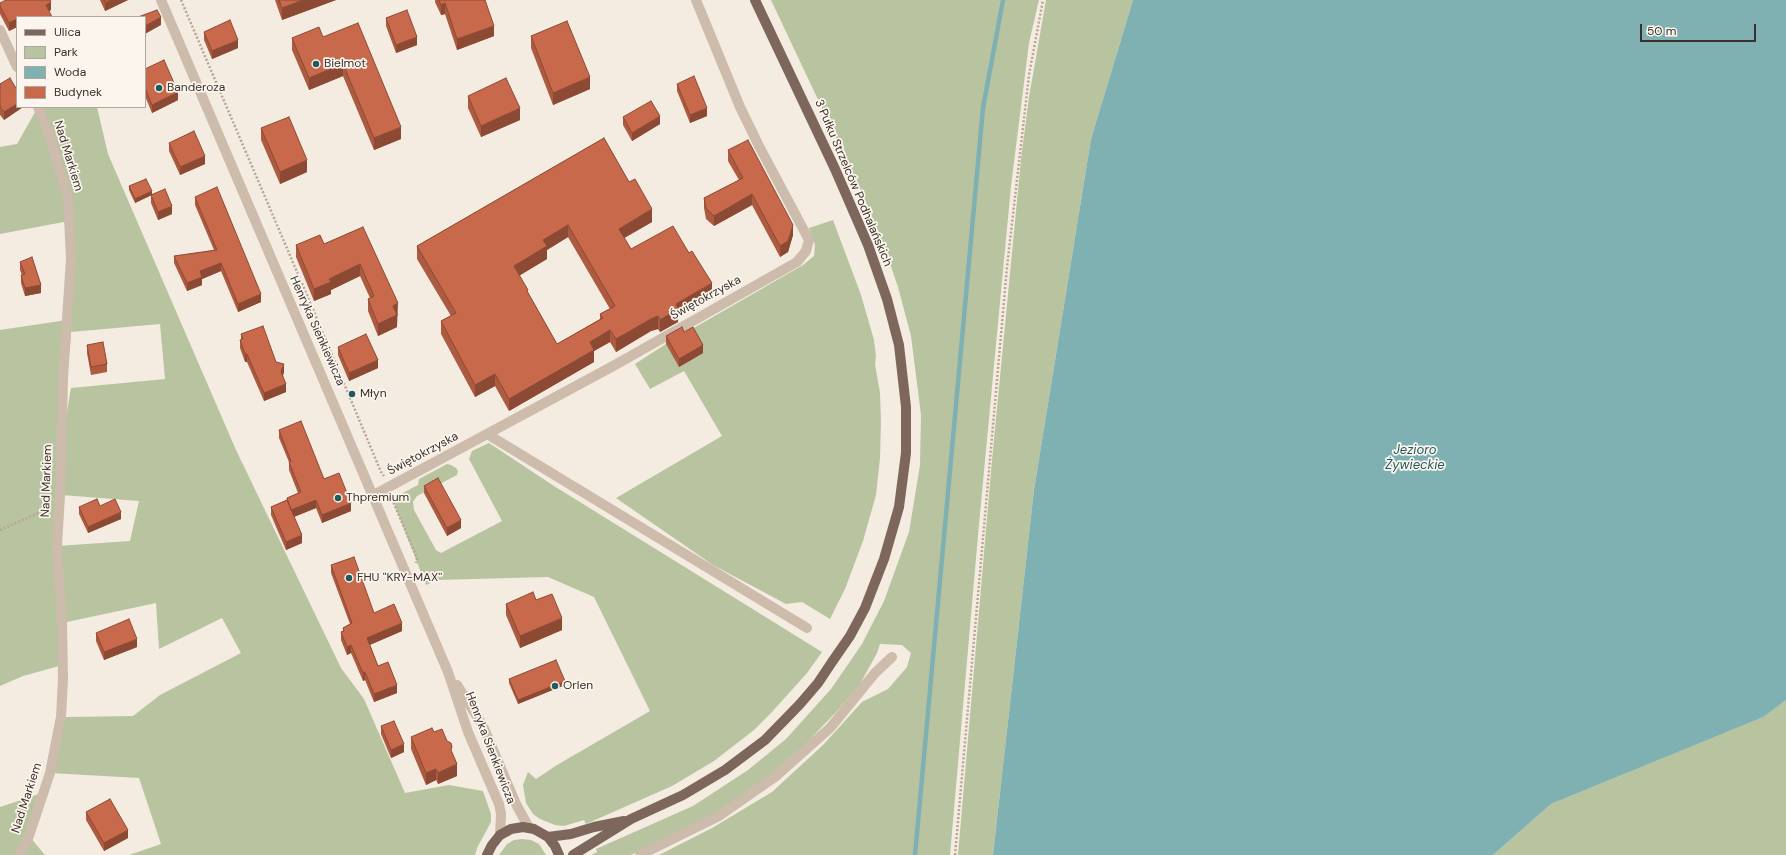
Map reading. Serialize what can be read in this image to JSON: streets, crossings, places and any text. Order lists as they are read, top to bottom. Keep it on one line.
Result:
{"streets":{"main road":["3 Pułku Strzelców Podhalańskich"],"street":["Nad Markiem","Świętokrzyska","Henryka Sienkiewicza"]},"crossings":[["Świętokrzyska","Henryka Sienkiewicza"]],"water":["Jezioro Żywieckie"],"places":["Bielmot","Banderoza","Młyn","Thpremium","FHU ''KRY-MAX''","Orlen"],"legend":["Ulica","Park","Woda","Budynek"],"scale_bar":"50 m"}
